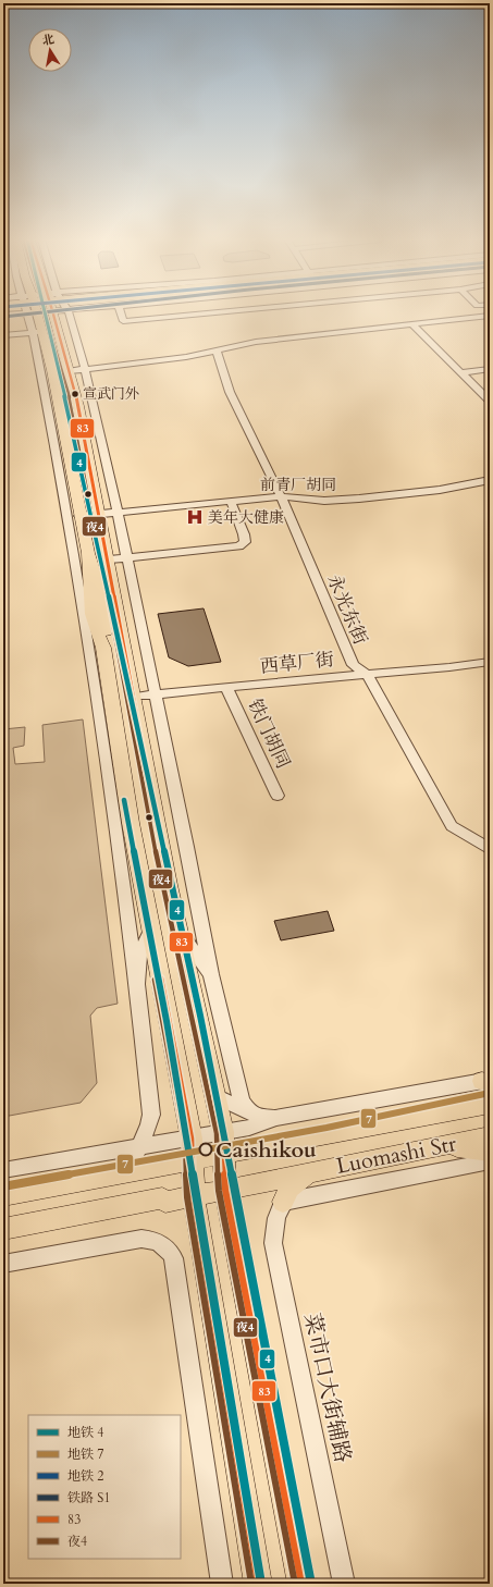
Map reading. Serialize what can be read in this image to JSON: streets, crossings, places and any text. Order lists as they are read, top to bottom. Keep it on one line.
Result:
{"streets":{"main road":["Luomashi Str"],"street":["前青厂胡同","永光东街","西草厂街","铁门胡同","菜市口大街辅路"]},"crossings":[["前青厂胡同","永光东街"],["永光东街","西草厂街"],["西草厂街","铁门胡同"]],"places":{"other":["宣武门外","Caishikou"],"hospital":["美年大健康"]},"lines":["metro line 4","rail line S1","transit line 83","transit line 夜4","metro line 7"],"legend":["地铁 4","地铁 7","地铁 2","铁路 S1","83","夜4"],"north":"top"}
